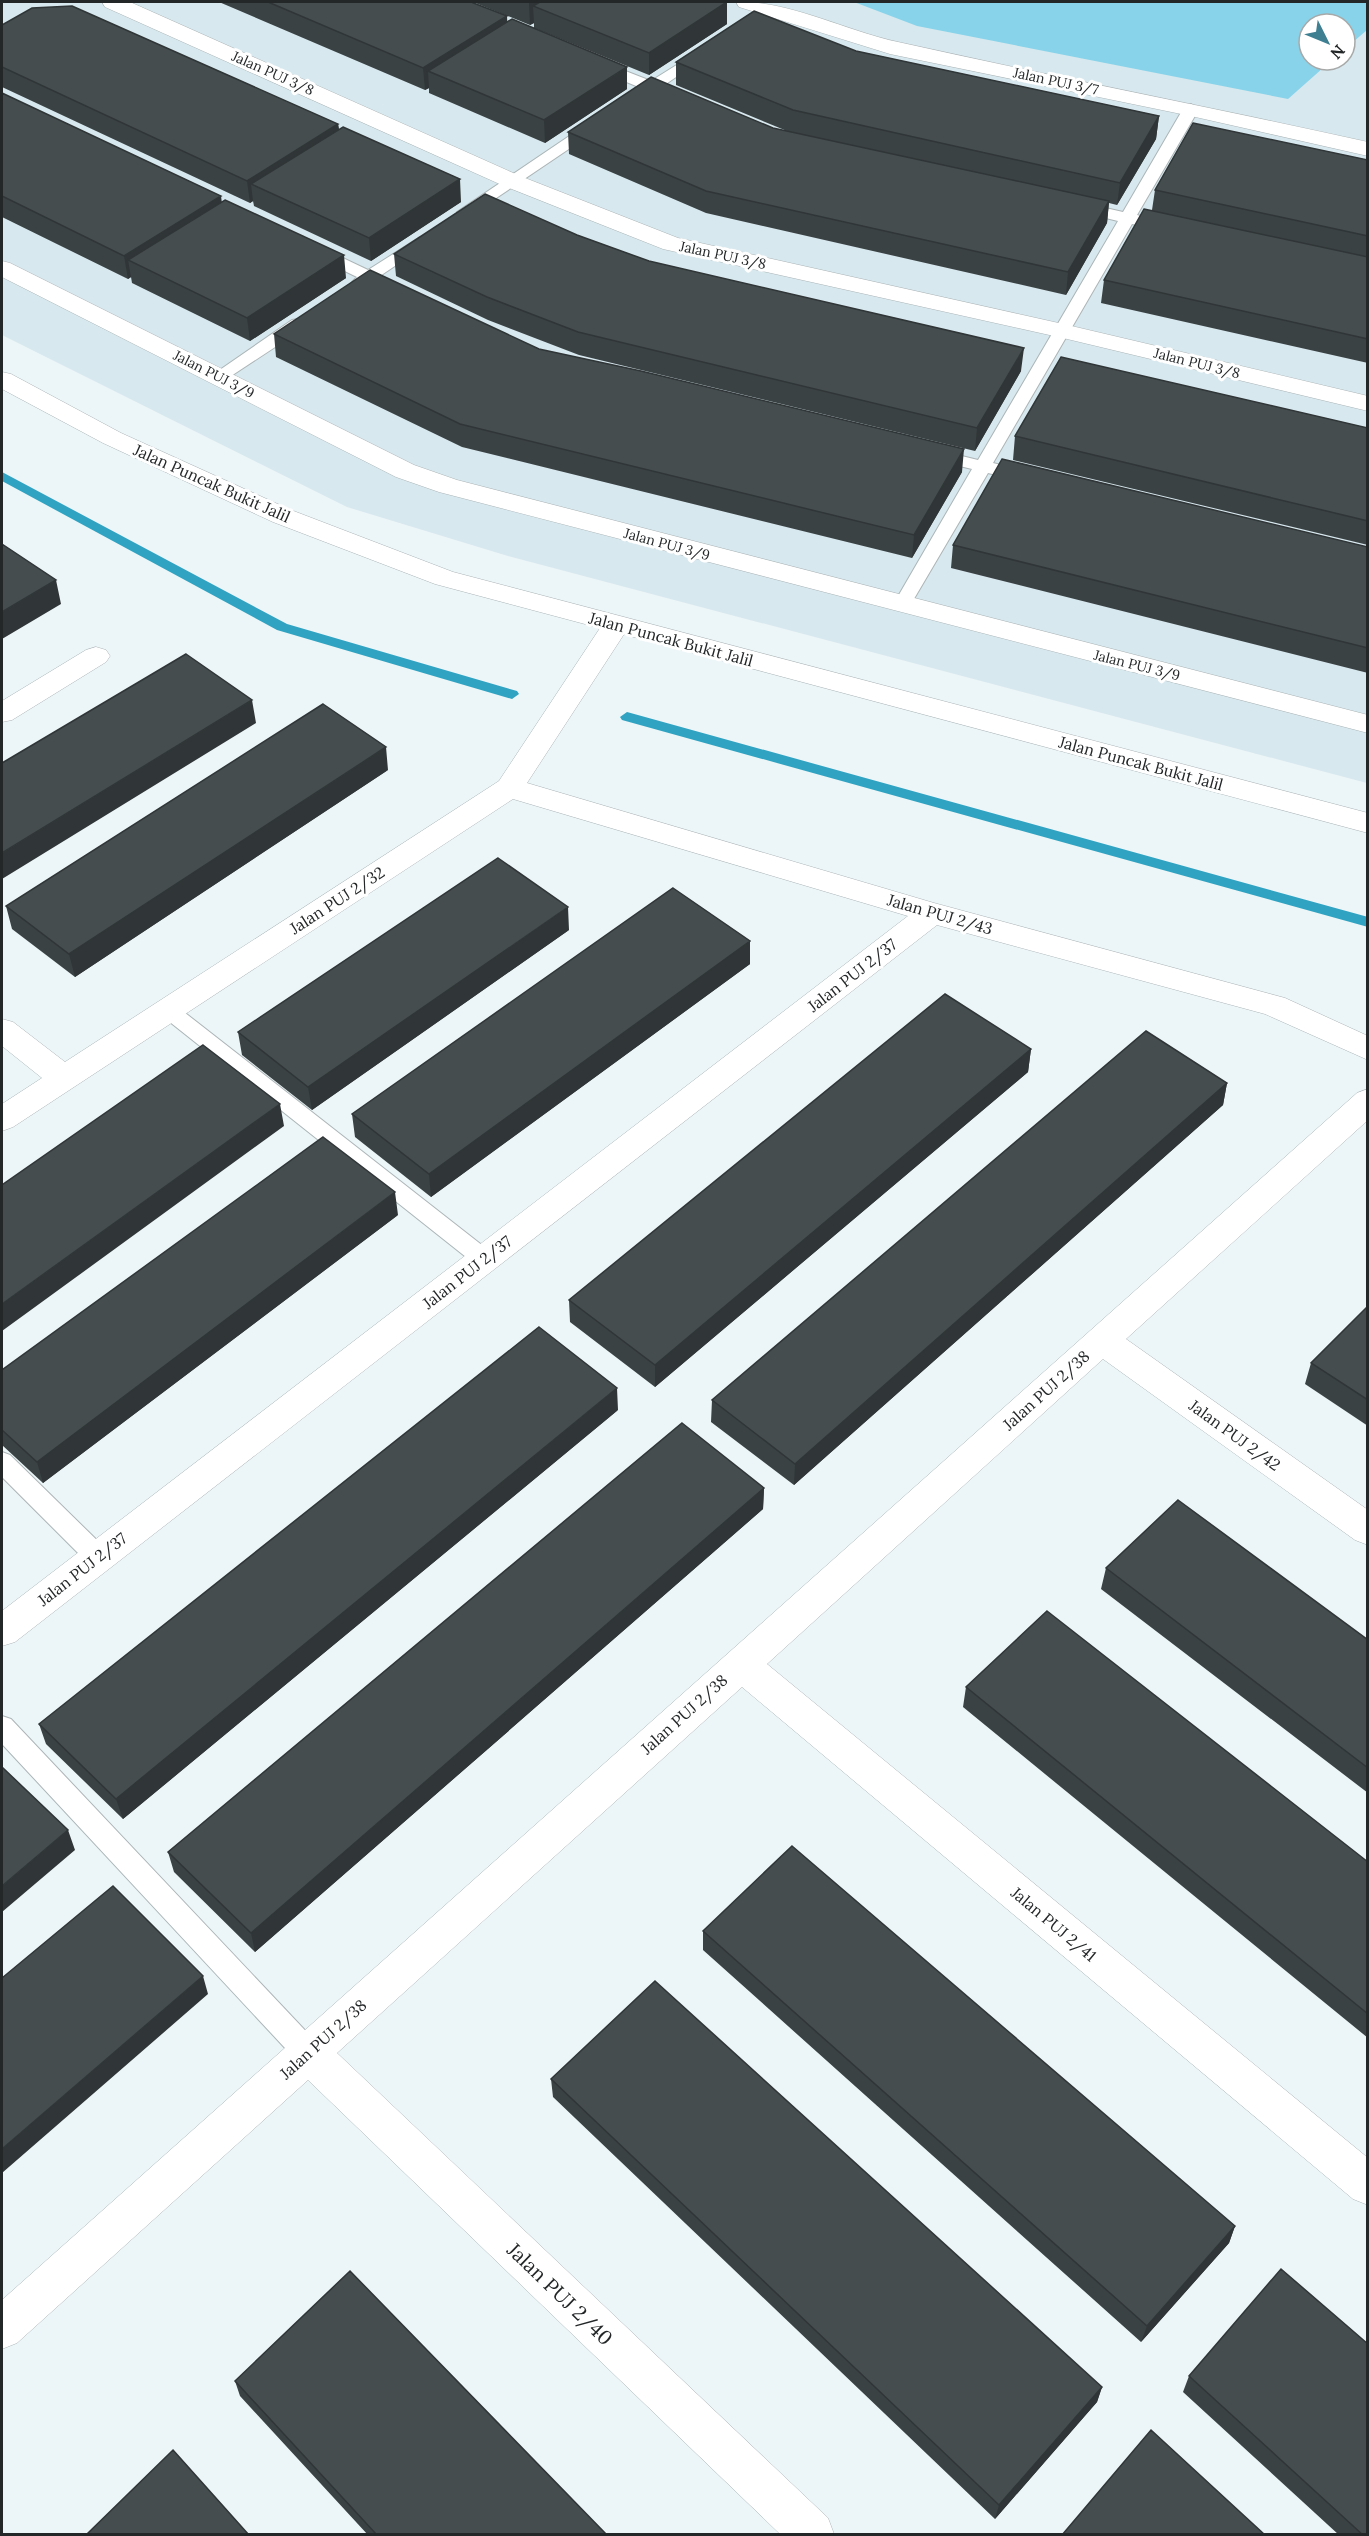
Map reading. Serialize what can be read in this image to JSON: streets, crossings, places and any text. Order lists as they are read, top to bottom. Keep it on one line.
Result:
{"streets":{"street":["Jalan PUJ 3/8","Jalan PUJ 3/7","Jalan PUJ 3/9","Jalan Puncak Bukit Jalil","Jalan PUJ 2/32","Jalan PUJ 2/43","Jalan PUJ 2/37","Jalan PUJ 2/38","Jalan PUJ 2/42","Jalan PUJ 2/41","Jalan PUJ 2/40"]},"crossings":[["Jalan Puncak Bukit Jalil","Jalan PUJ 2/32"],["Jalan PUJ 2/32","Jalan PUJ 2/43"],["Jalan PUJ 2/43","Jalan PUJ 2/37"],["Jalan PUJ 2/38","Jalan PUJ 2/42"],["Jalan PUJ 2/38","Jalan PUJ 2/41"],["Jalan PUJ 2/38","Jalan PUJ 2/40"]],"north":"bottom right"}
